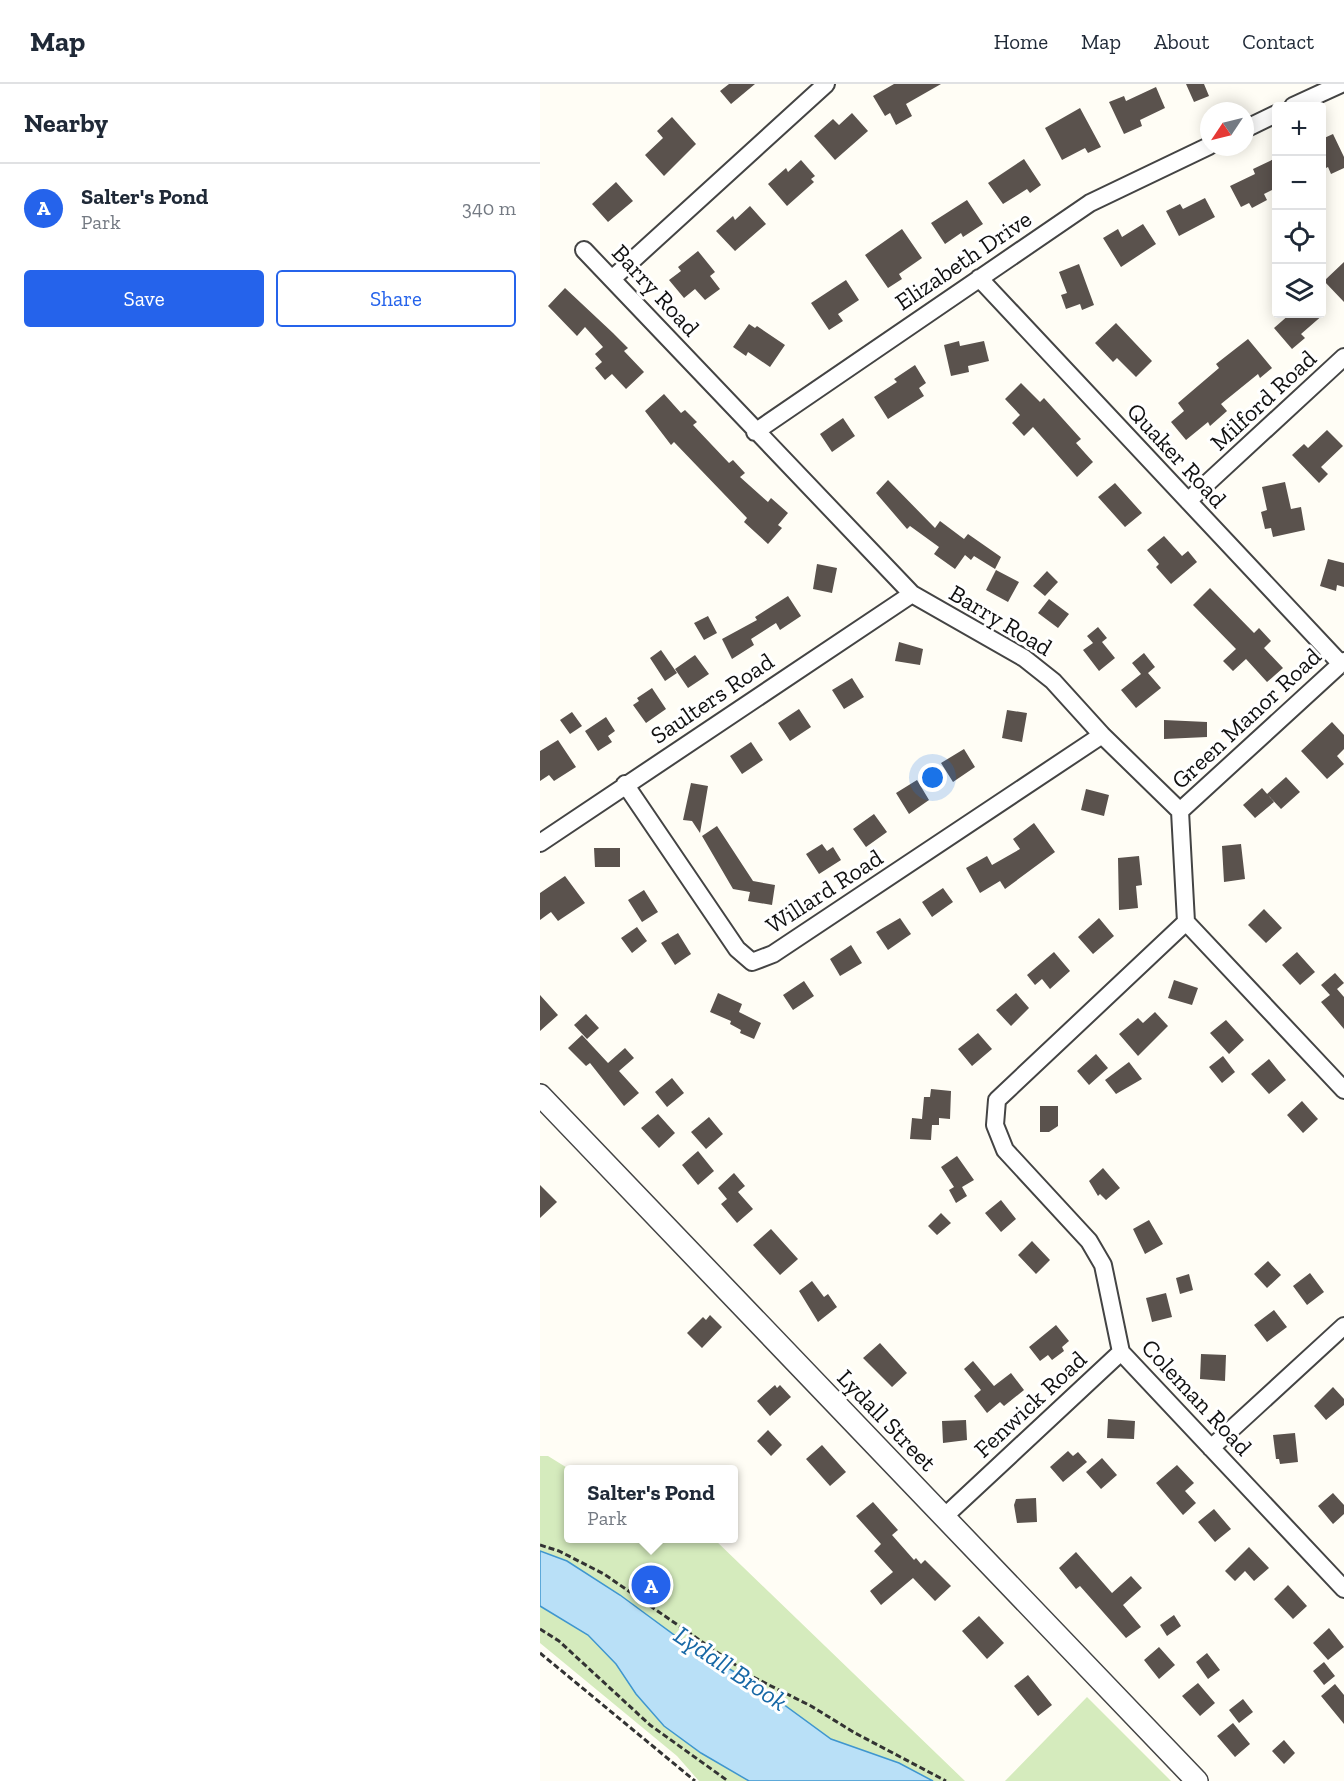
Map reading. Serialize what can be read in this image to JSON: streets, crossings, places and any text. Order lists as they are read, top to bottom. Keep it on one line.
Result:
{"streets":{"street":["Elizabeth Drive","Barry Road","Milford Road","Quaker Road","Saulters Road","Green Manor Road","Willard Road","Coleman Road","Fenwick Road","Lydall Street"]},"crossings":[["Elizabeth Drive","Barry Road"],["Elizabeth Drive","Quaker Road"],["Barry Road","Saulters Road"],["Barry Road","Green Manor Road"],["Barry Road","Willard Road"],["Milford Road","Quaker Road"],["Quaker Road","Green Manor Road"],["Saulters Road","Willard Road"],["Coleman Road","Fenwick Road"],["Fenwick Road","Lydall Street"]],"water":["Lydall Brook"],"north":"bottom left","page":{"header":"Map","nav":["Home","Map","About","Contact"],"heading":"Nearby","map_buttons":["+","−"],"list":[{"mark":"A","name":"Salter's Pond","note":"Park","value":"340 m"}],"buttons":["Save","Share"],"popup":["Salter's Pond","Park"],"pins":"A"}}
